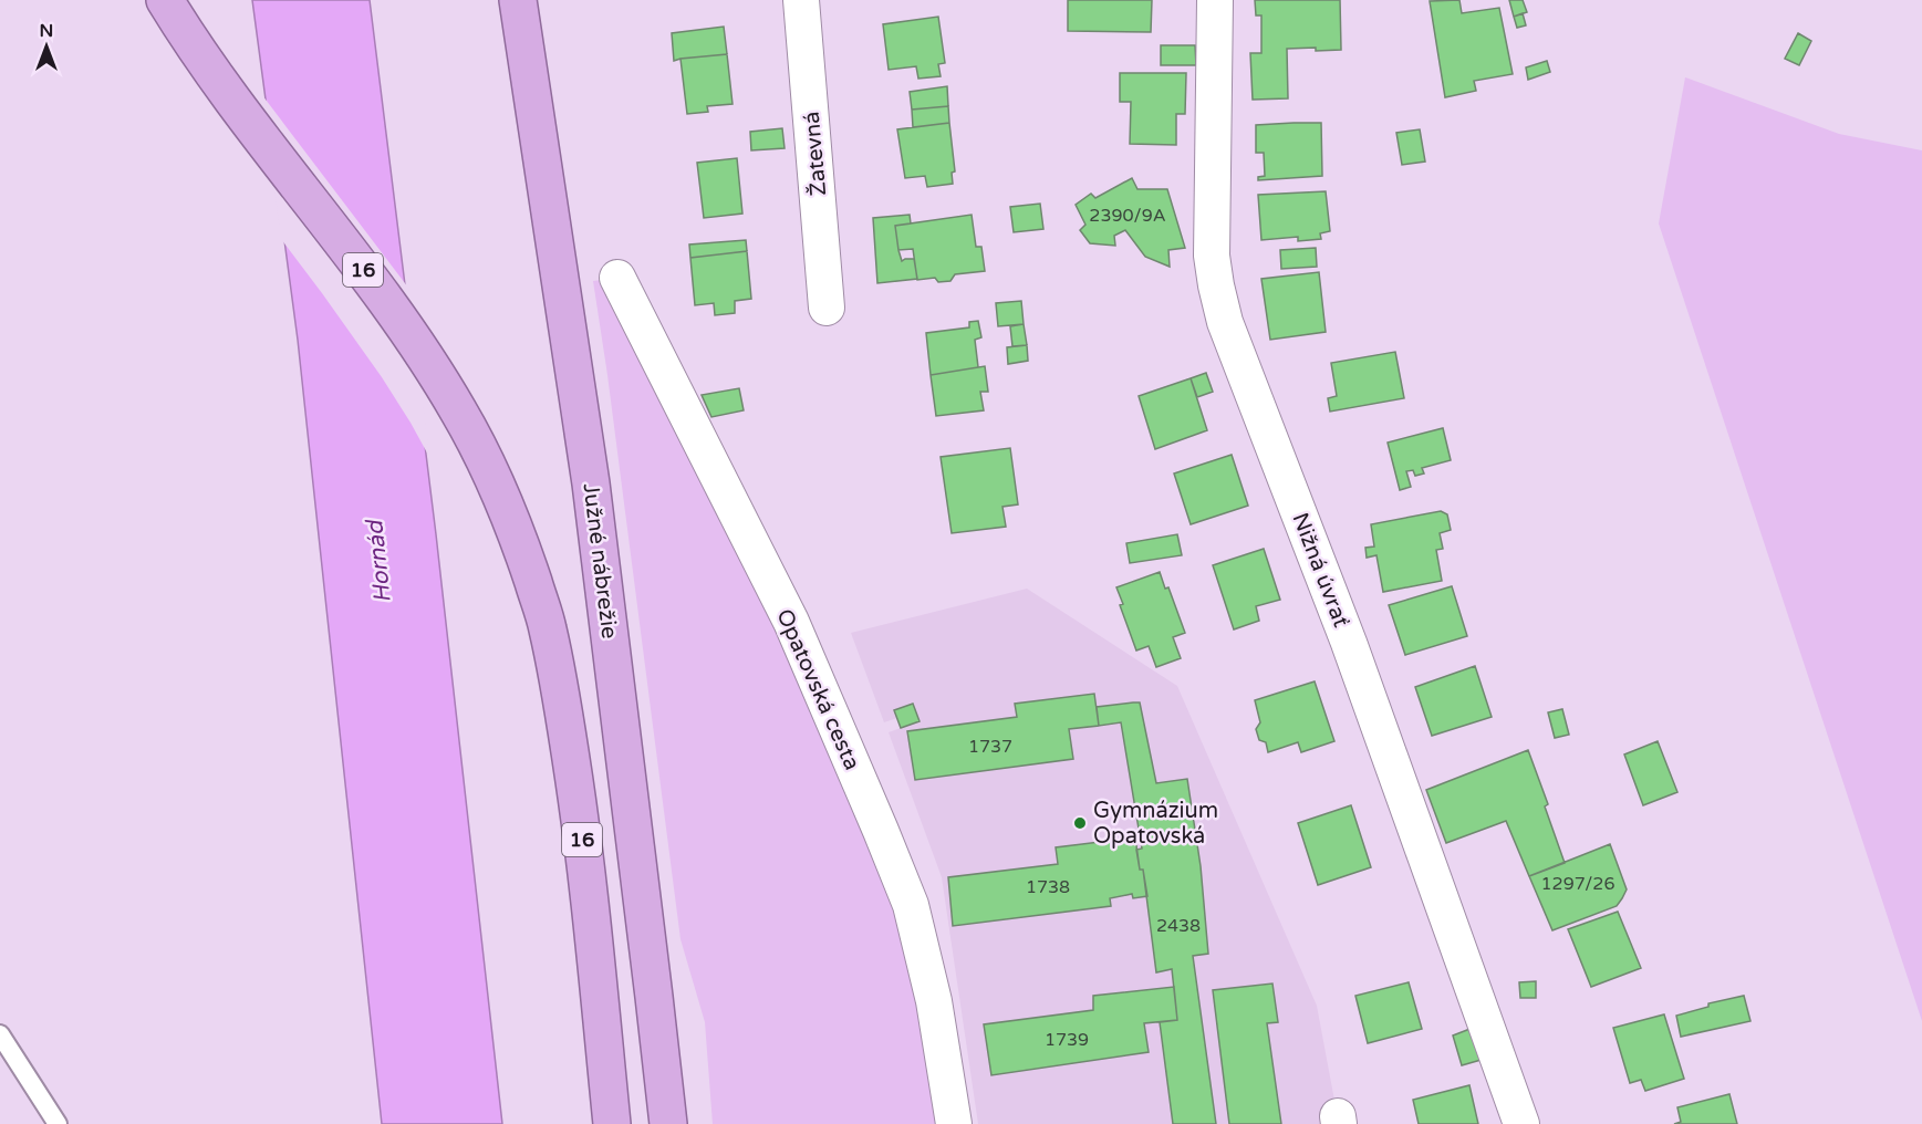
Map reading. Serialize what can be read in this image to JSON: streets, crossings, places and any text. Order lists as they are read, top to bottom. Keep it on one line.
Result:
{"streets":{"highway":["16","Južné nábrežie"],"street":["Žatevná","Nižná úvrať","Opatovská cesta"]},"water":["Hornád"],"places":["Gymnázium Opatovská"],"house_numbers":["2390/9A","1737","1297/26","1738","2438","1739"],"north":"top"}
